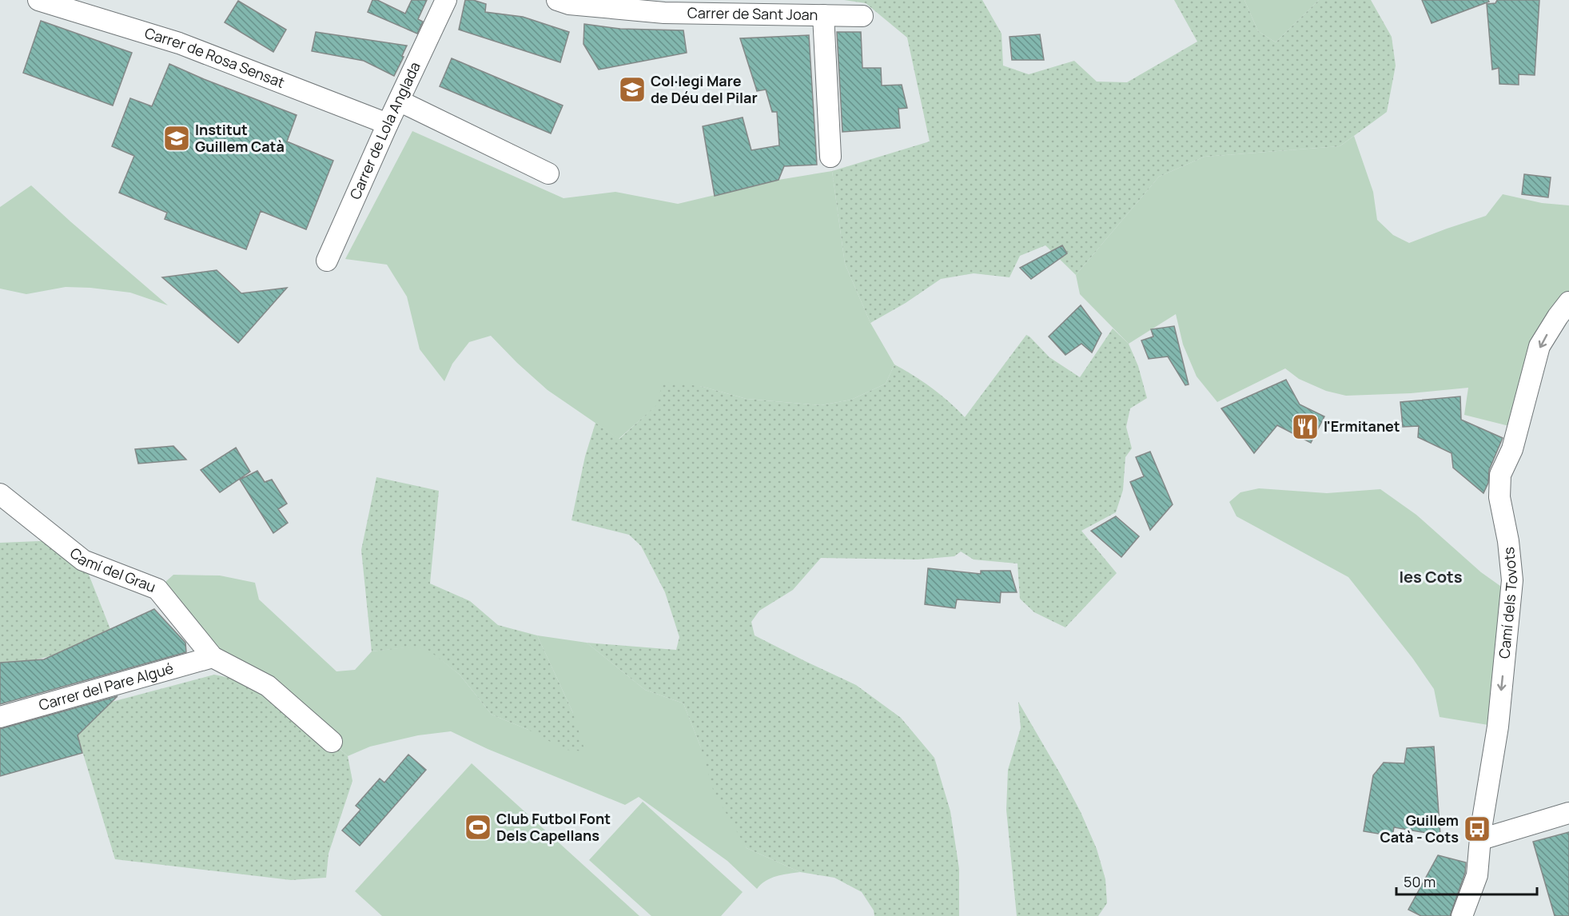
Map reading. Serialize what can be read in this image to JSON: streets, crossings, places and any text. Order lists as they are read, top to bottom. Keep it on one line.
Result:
{"streets":{"street":["Carrer de Sant Joan","Carrer de Rosa Sensat","Carrer de Lola Anglada","Camí del Grau","Camí dels Tovots","Carrer del Pare Algué"]},"crossings":[["Carrer de Rosa Sensat","Carrer de Lola Anglada"],["Camí del Grau","Carrer del Pare Algué"]],"one_way":["Camí dels Tovots"],"districts":["les Cots"],"places":{"school or university":["Col·legi Mare de Déu del Pilar","Institut Guillem Catà"],"restaurant":["l'Ermitanet"],"sports":["Club Futbol Font Dels Capellans"],"bus stop":["Guillem Catà - Cots"]},"scale_bar":"50 m"}
